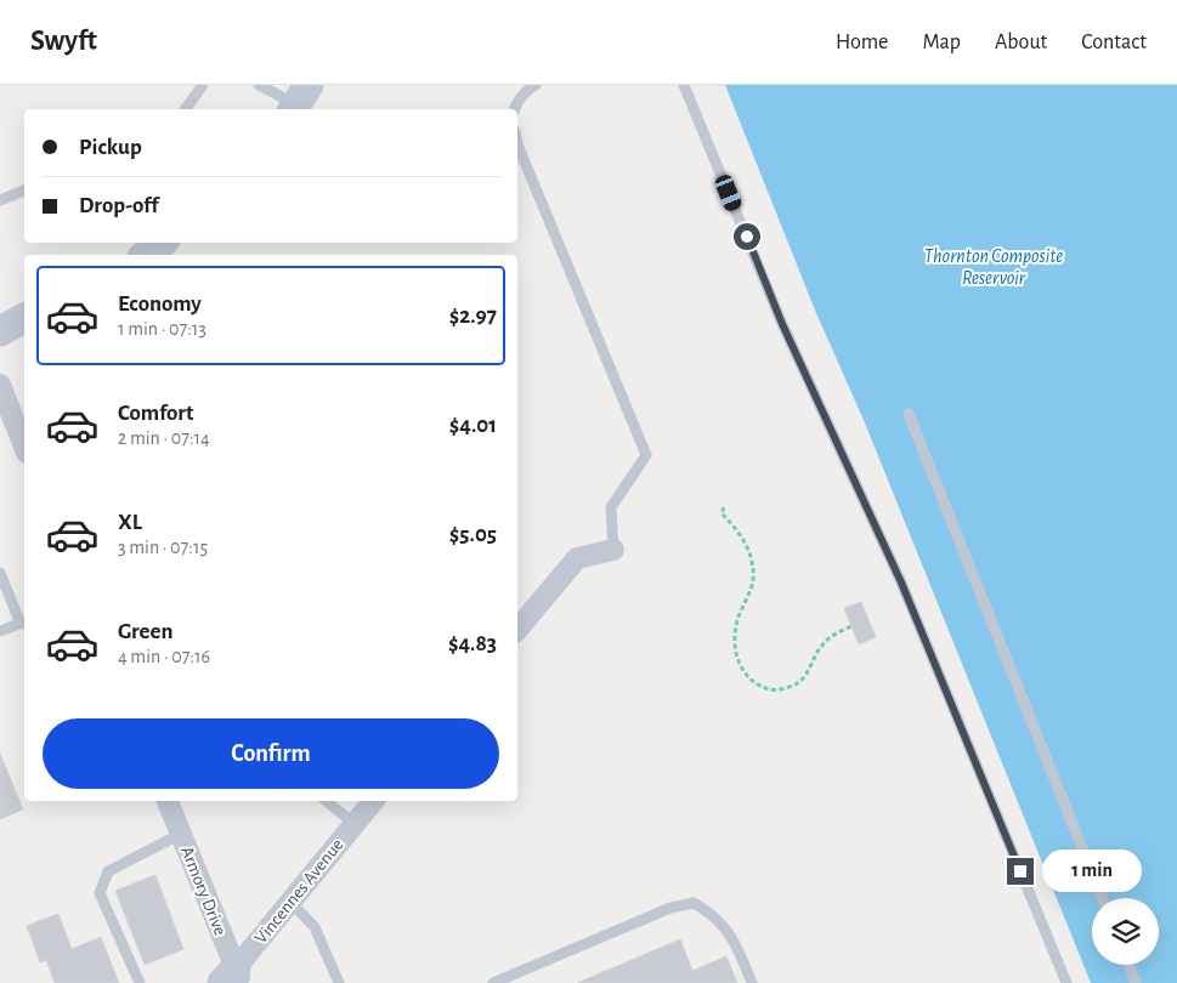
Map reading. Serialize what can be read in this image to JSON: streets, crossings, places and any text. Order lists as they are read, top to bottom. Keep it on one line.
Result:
{"streets":{"street":["Armory Drive","Vincennes Avenue"]},"crossings":[["Armory Drive","Vincennes Avenue"]],"water":["Thornton Composite Reservoir"],"page":{"header":"Swyft","nav":["Home","Map","About","Contact"],"banner":["Pickup","Drop-off"],"list":[{"name":"Economy","note":"1 min · 07:13","value":"$2.97"},{"name":"Comfort","note":"2 min · 07:14","value":"$4.01"},{"name":"XL","note":"3 min · 07:15","value":"$5.05"},{"name":"Green","note":"4 min · 07:16","value":"$4.83"}],"buttons":"Confirm","bubble":"1 min"}}
